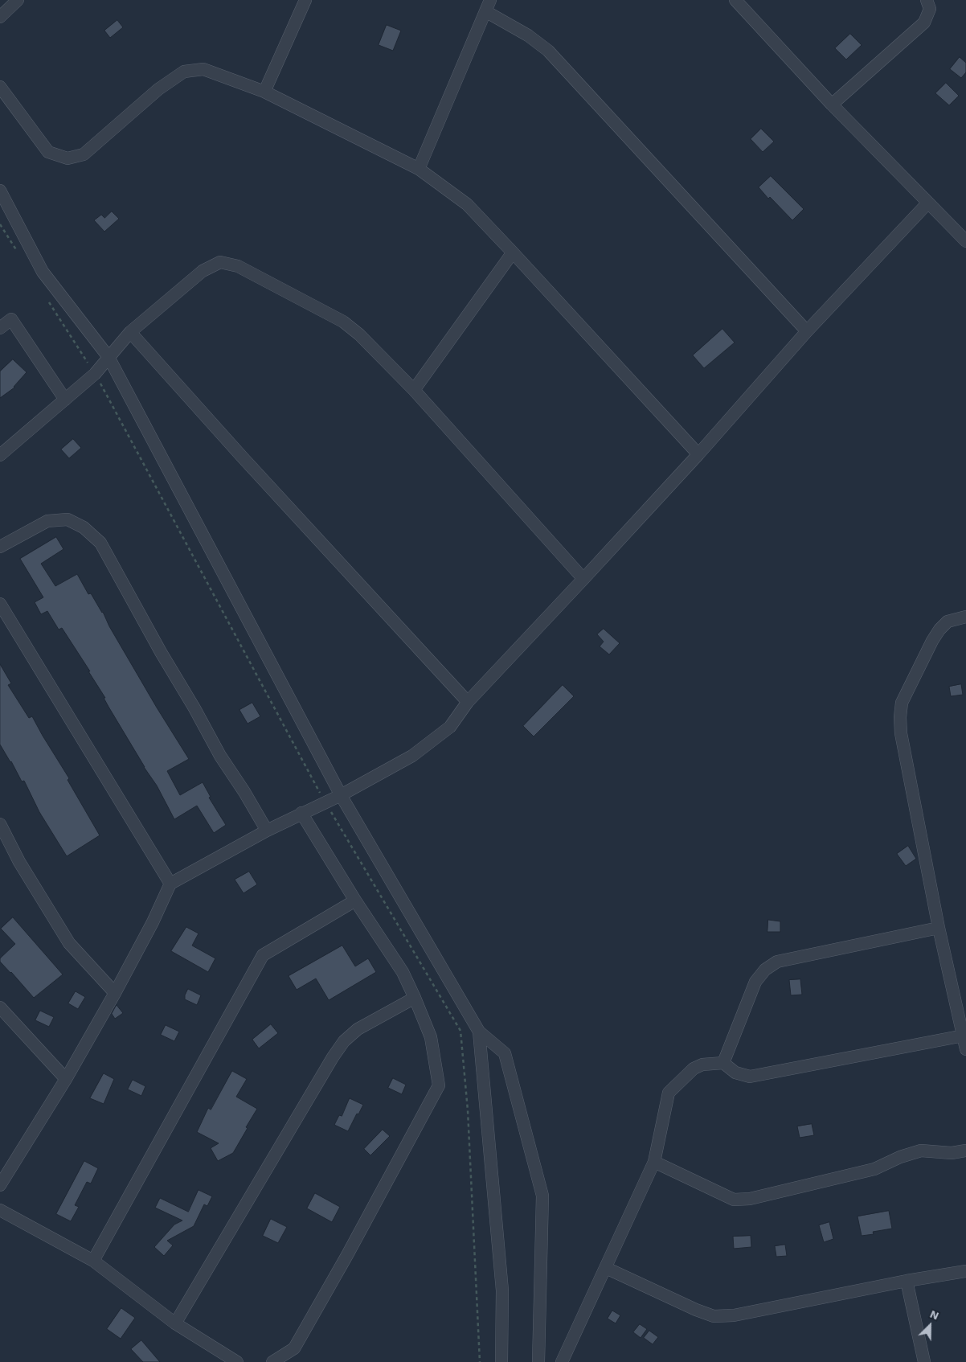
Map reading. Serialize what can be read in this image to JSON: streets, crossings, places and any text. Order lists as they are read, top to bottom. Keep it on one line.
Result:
{"north":"top right"}
